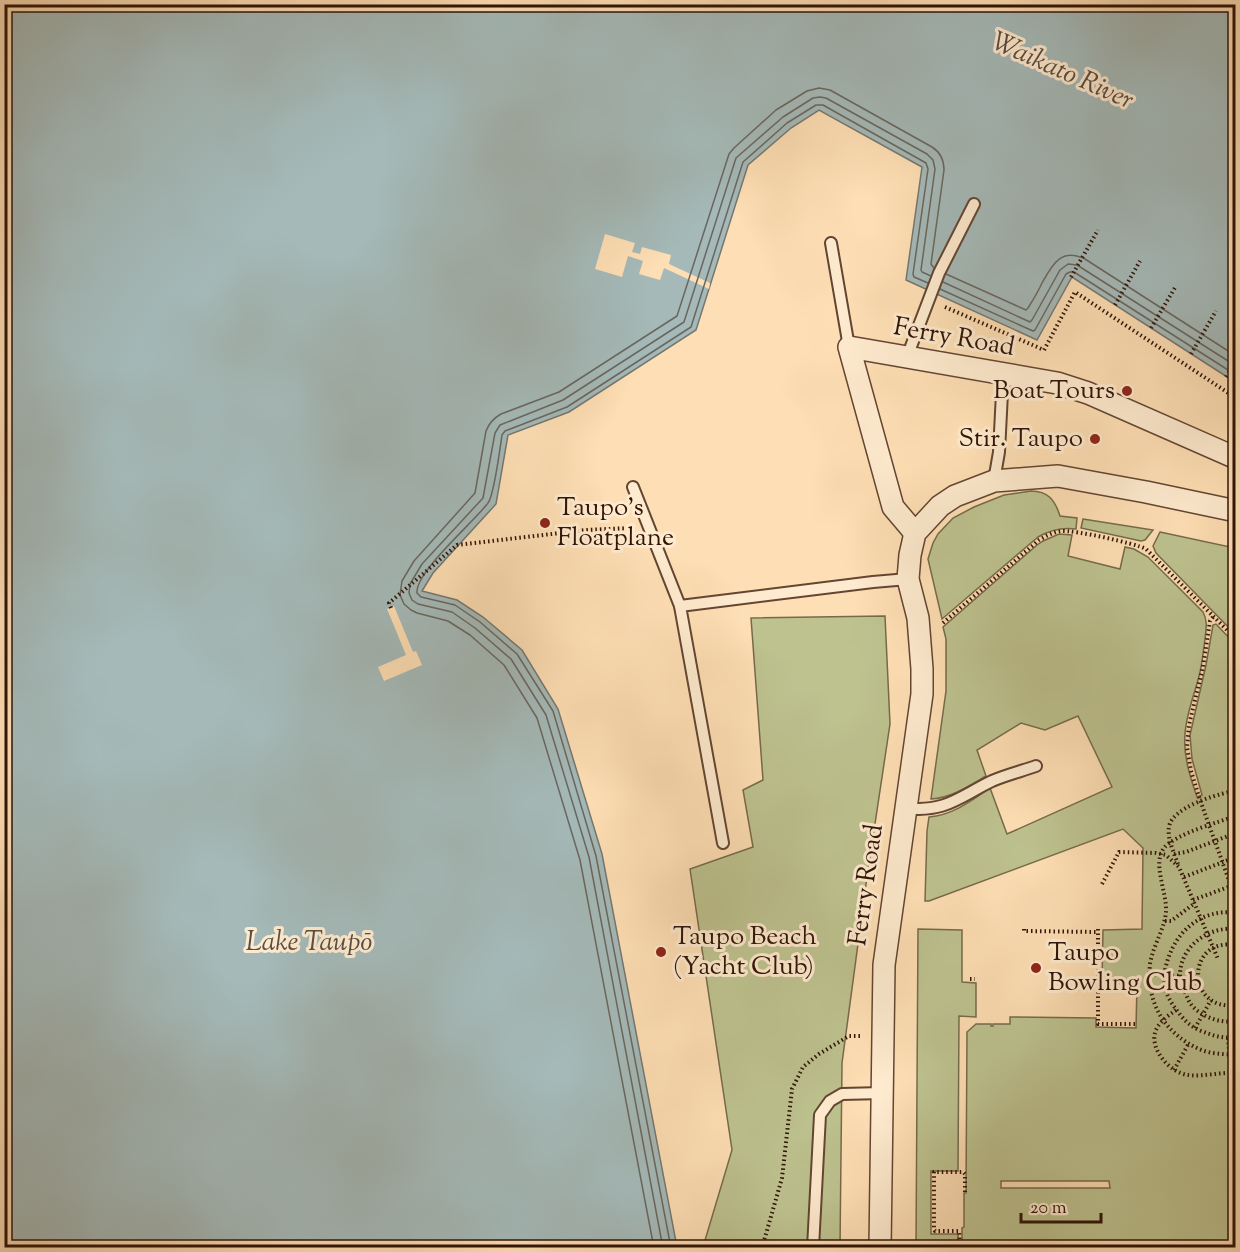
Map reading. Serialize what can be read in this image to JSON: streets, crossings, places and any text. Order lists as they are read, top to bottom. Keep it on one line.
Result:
{"streets":{"street":["Ferry Road"]},"water":["Waikato River","Lake Taupō"],"places":["Boat Tours","Stir. Taupo","Taupo's Floatplane","Taupo Beach (Yacht Club)","Taupo Bowling Club"],"scale_bar":"20 m"}
